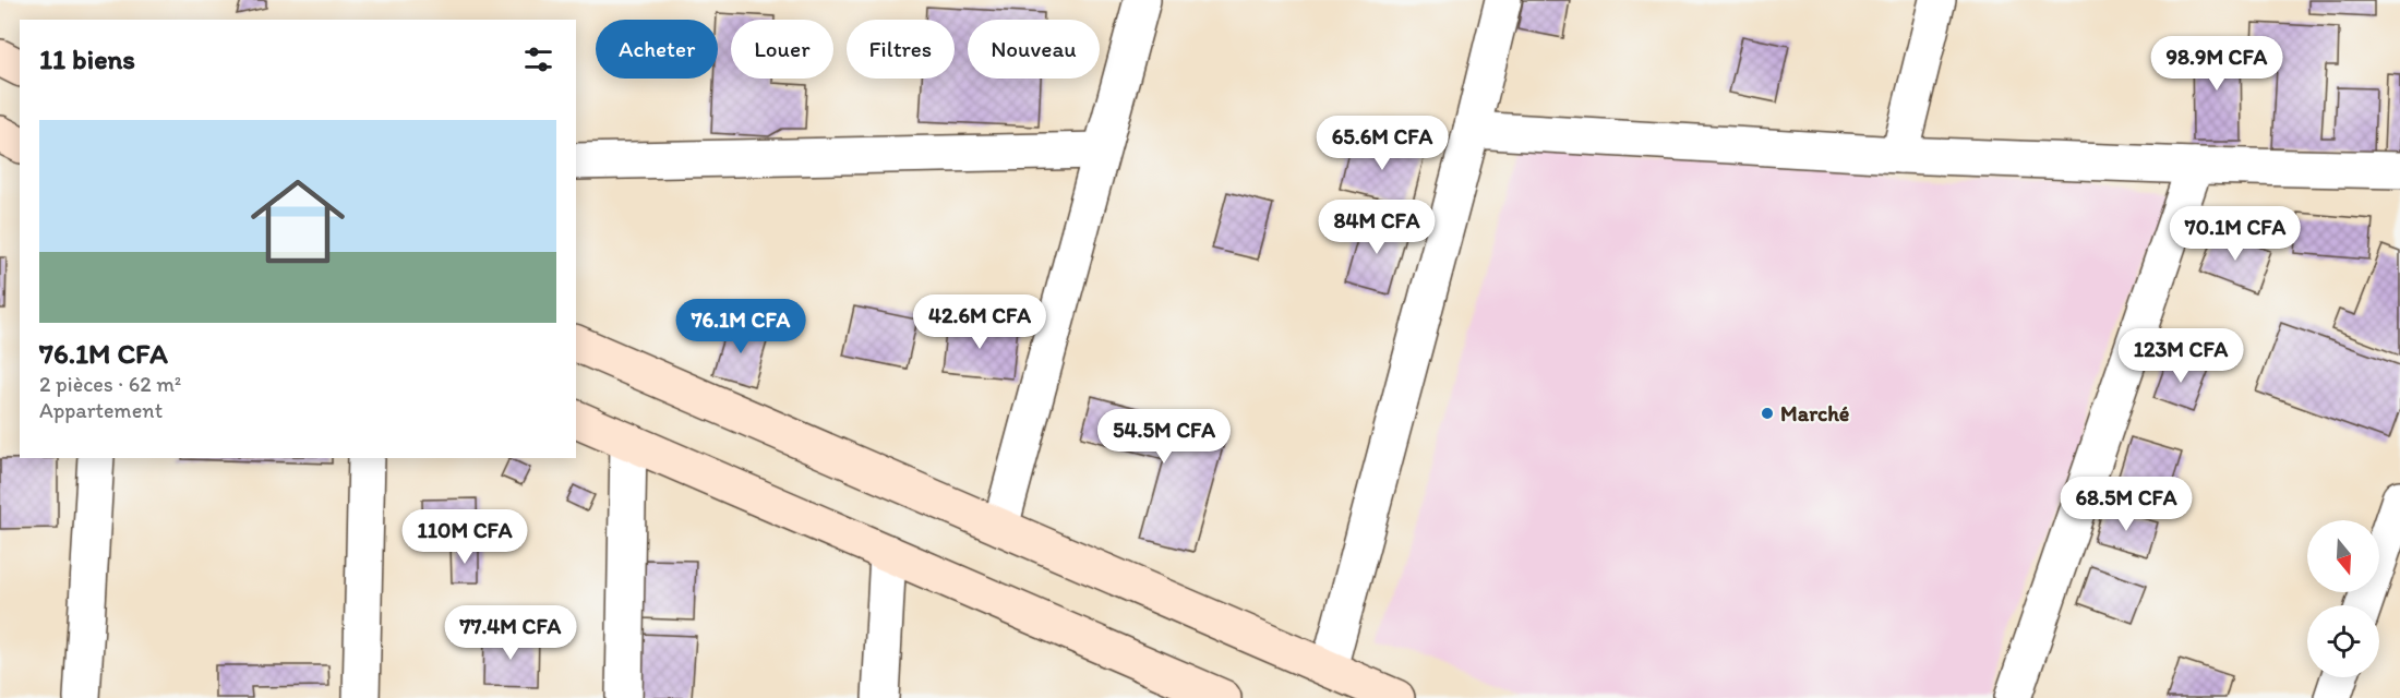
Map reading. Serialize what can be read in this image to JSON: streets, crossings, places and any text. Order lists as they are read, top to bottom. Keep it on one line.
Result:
{"places":["Marché"],"north":"bottom","page":{"chip":["Acheter","Louer","Filtres","Nouveau"],"heading":"11 biens","price":["98.9M CFA","65.6M CFA","84M CFA","70.1M CFA","42.6M CFA","76.1M CFA","123M CFA","54.5M CFA","68.5M CFA","110M CFA","77.4M CFA"],"list":[{"name":"76.1M CFA","note":"2 pièces · 62 m² · Appartement"}]}}
